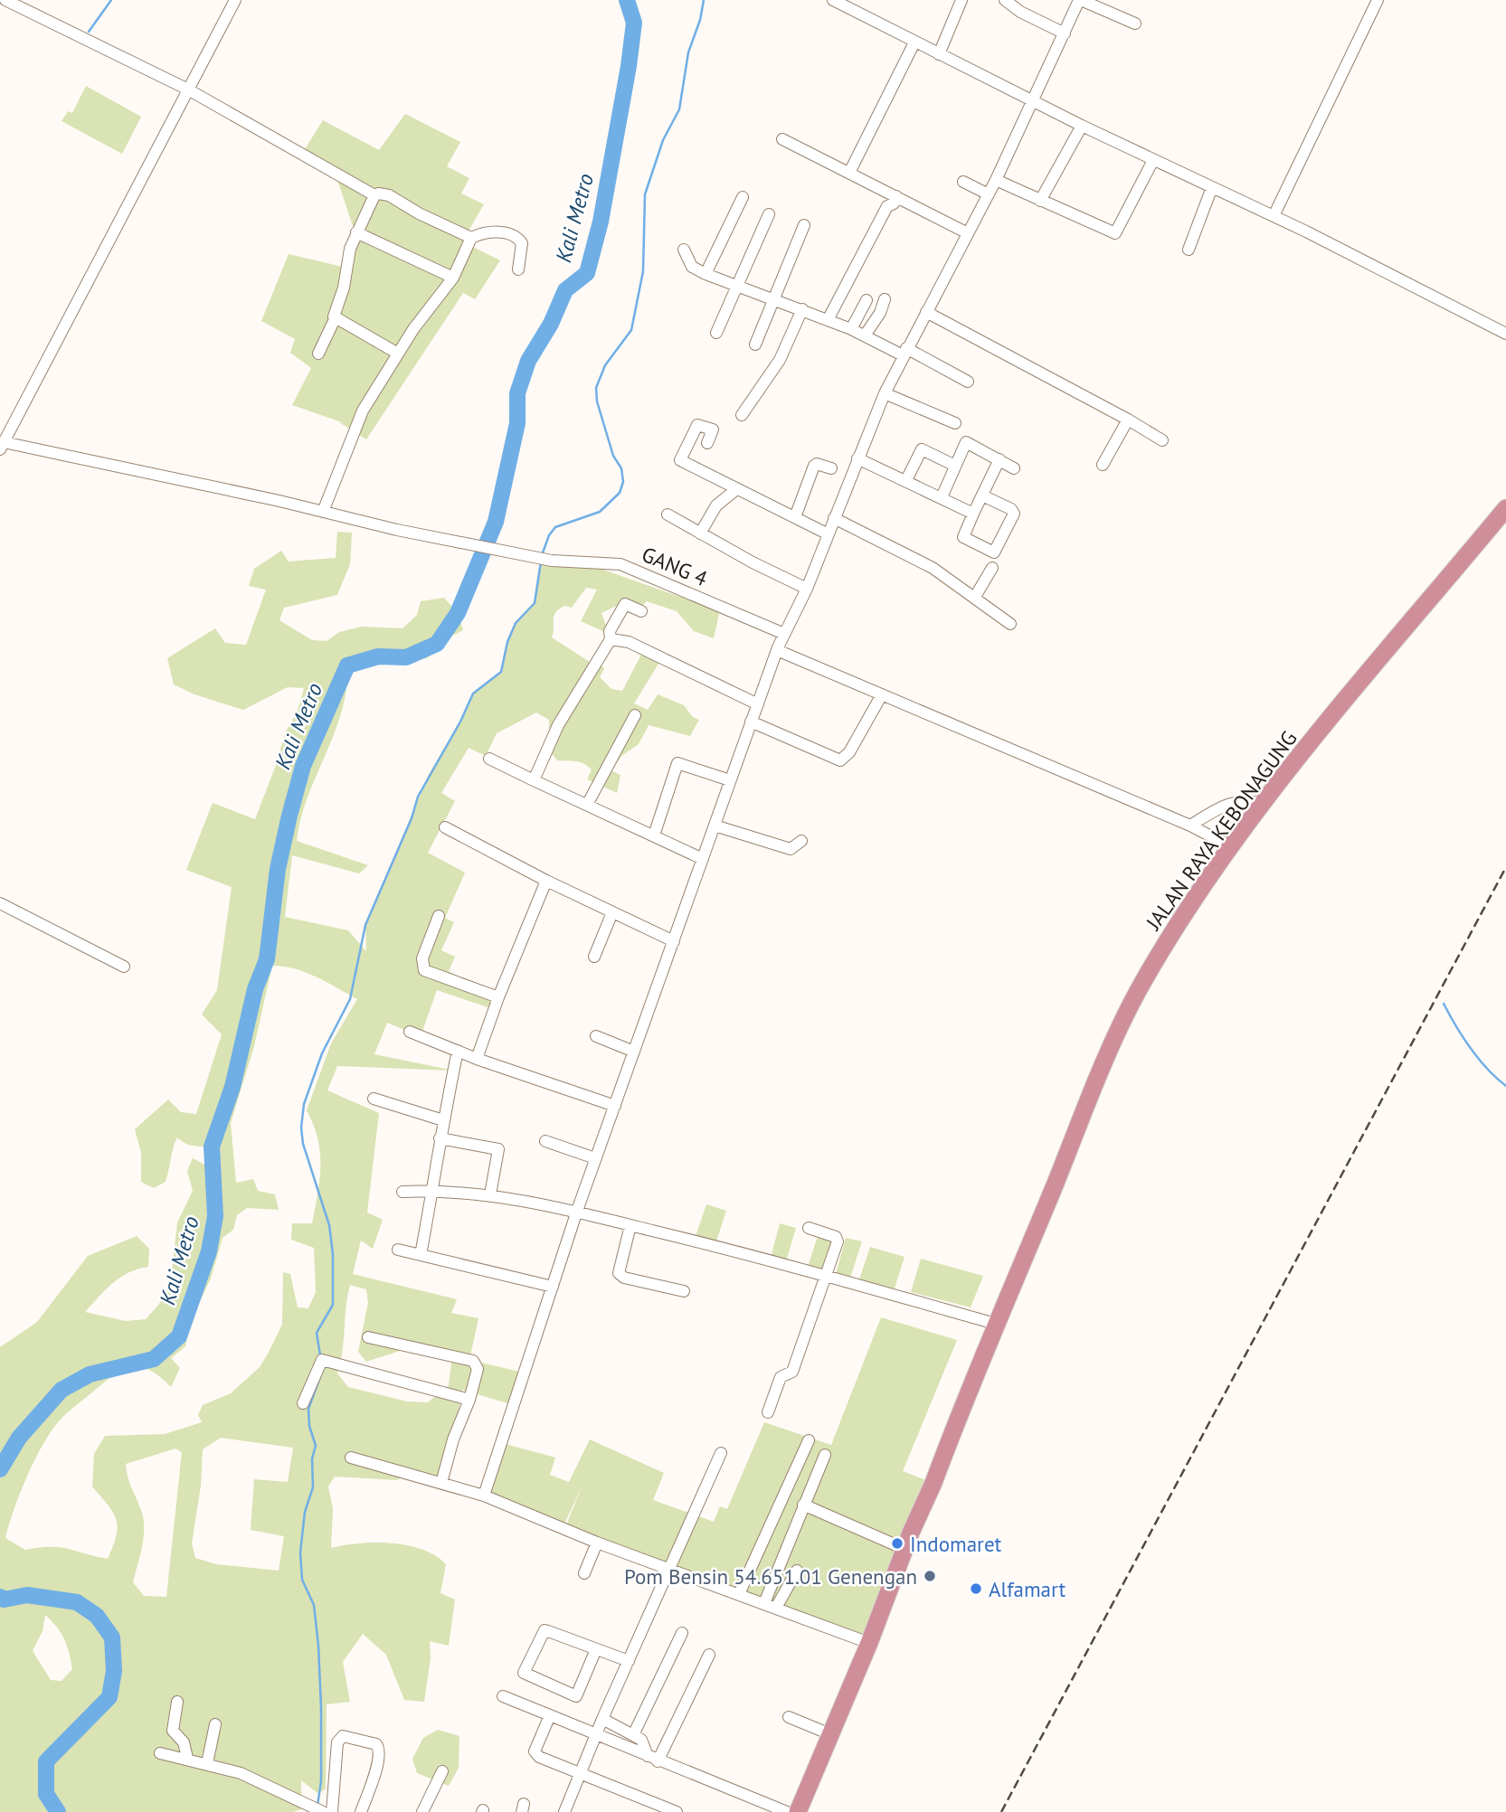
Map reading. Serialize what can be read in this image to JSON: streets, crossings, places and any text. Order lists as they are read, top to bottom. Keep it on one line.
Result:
{"streets":{"highway":["JALAN RAYA KEBONAGUNG"],"street":["GANG 4"]},"crossings":[["GANG 4","JALAN RAYA KEBONAGUNG"]],"water":["Kali Metro"],"places":["Indomaret","Pom Bensin 54.651.01 Genengan","Alfamart"]}
